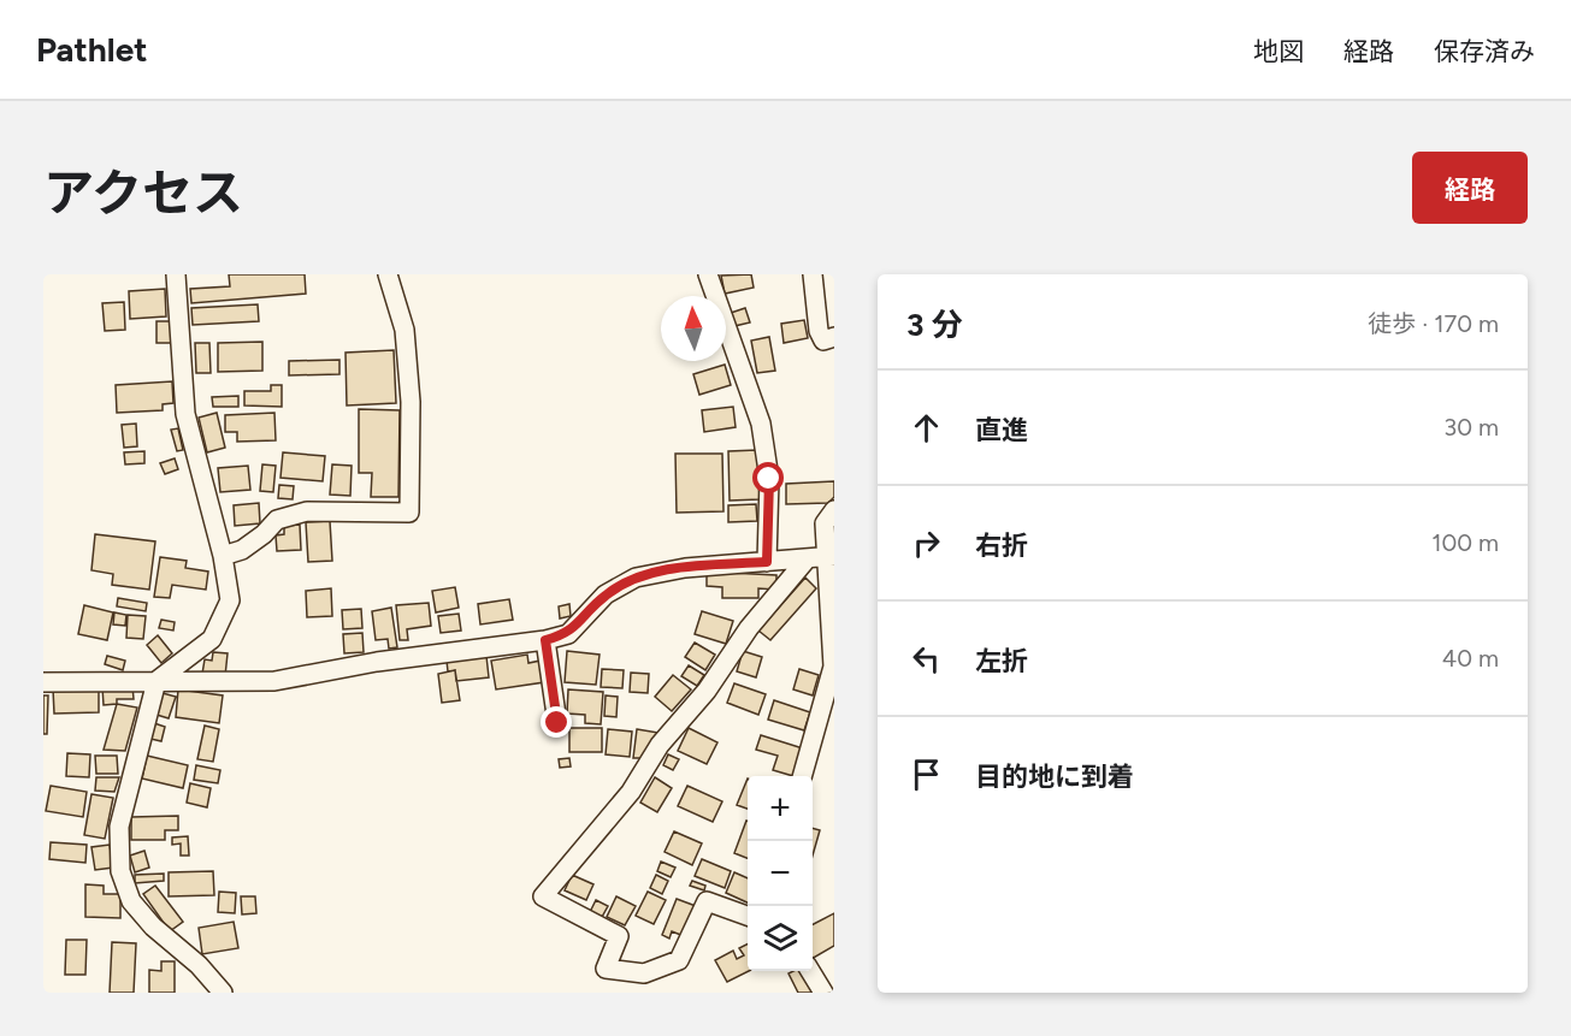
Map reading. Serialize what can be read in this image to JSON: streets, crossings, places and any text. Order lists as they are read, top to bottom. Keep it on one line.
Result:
{"north":"top","page":{"header":"Pathlet","nav":["地図","経路","保存済み"],"title":"アクセス","buttons":"経路","heading":["3 分","徒歩 · 170 m"],"list":[["直進","30 m"],["右折","100 m"],["左折","40 m"],"目的地に到着"],"map_buttons":["+","−"]}}
